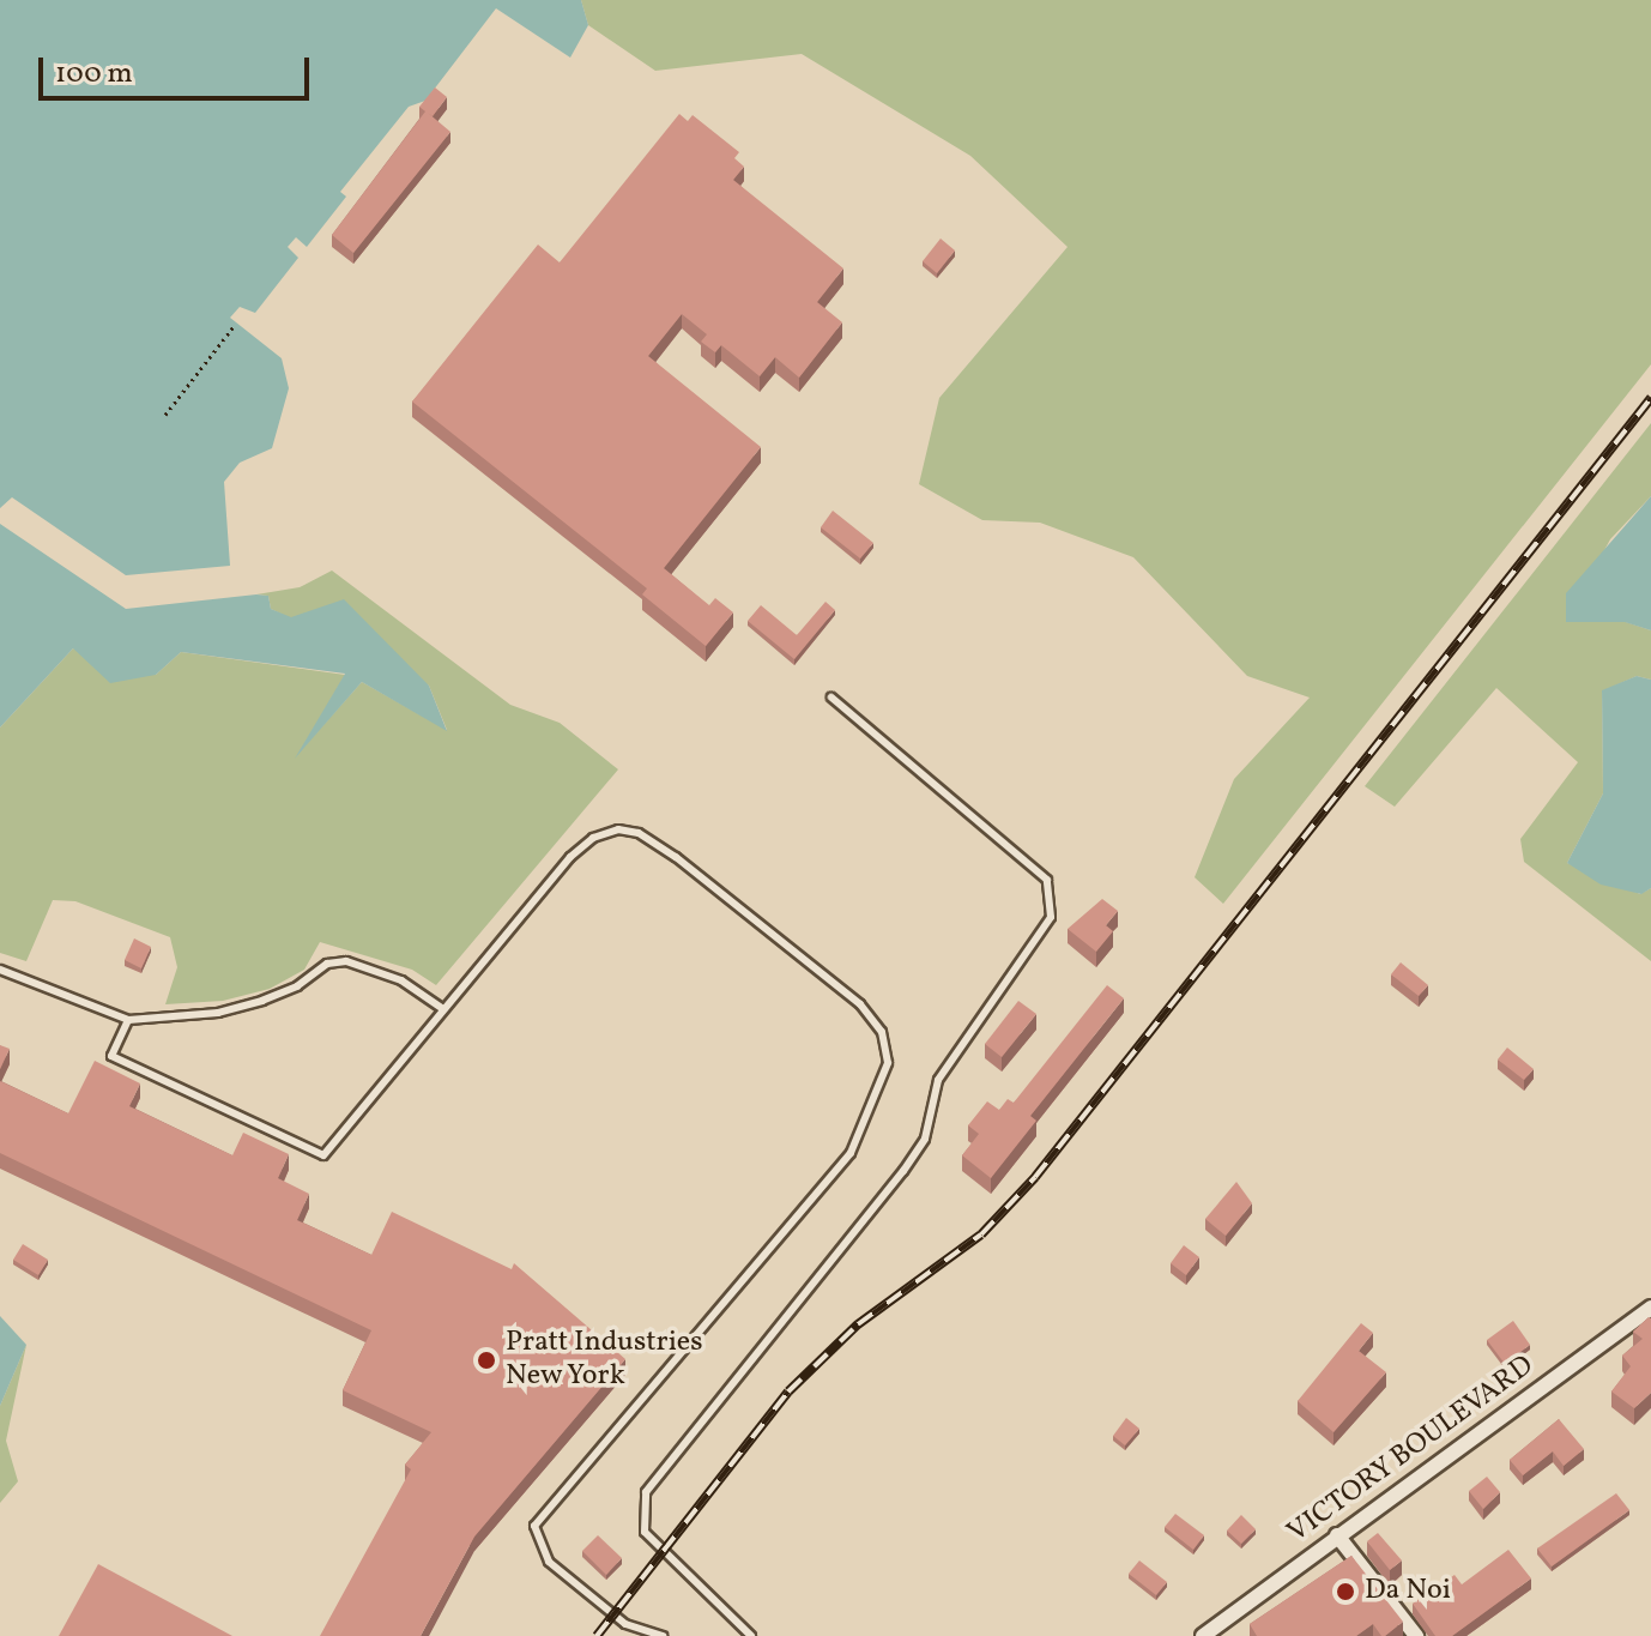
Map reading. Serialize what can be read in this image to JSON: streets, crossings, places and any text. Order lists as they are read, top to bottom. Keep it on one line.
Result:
{"streets":{"street":["VICTORY BOULEVARD"]},"places":["Pratt Industries New York","Da Noi"],"scale_bar":"100 m"}
